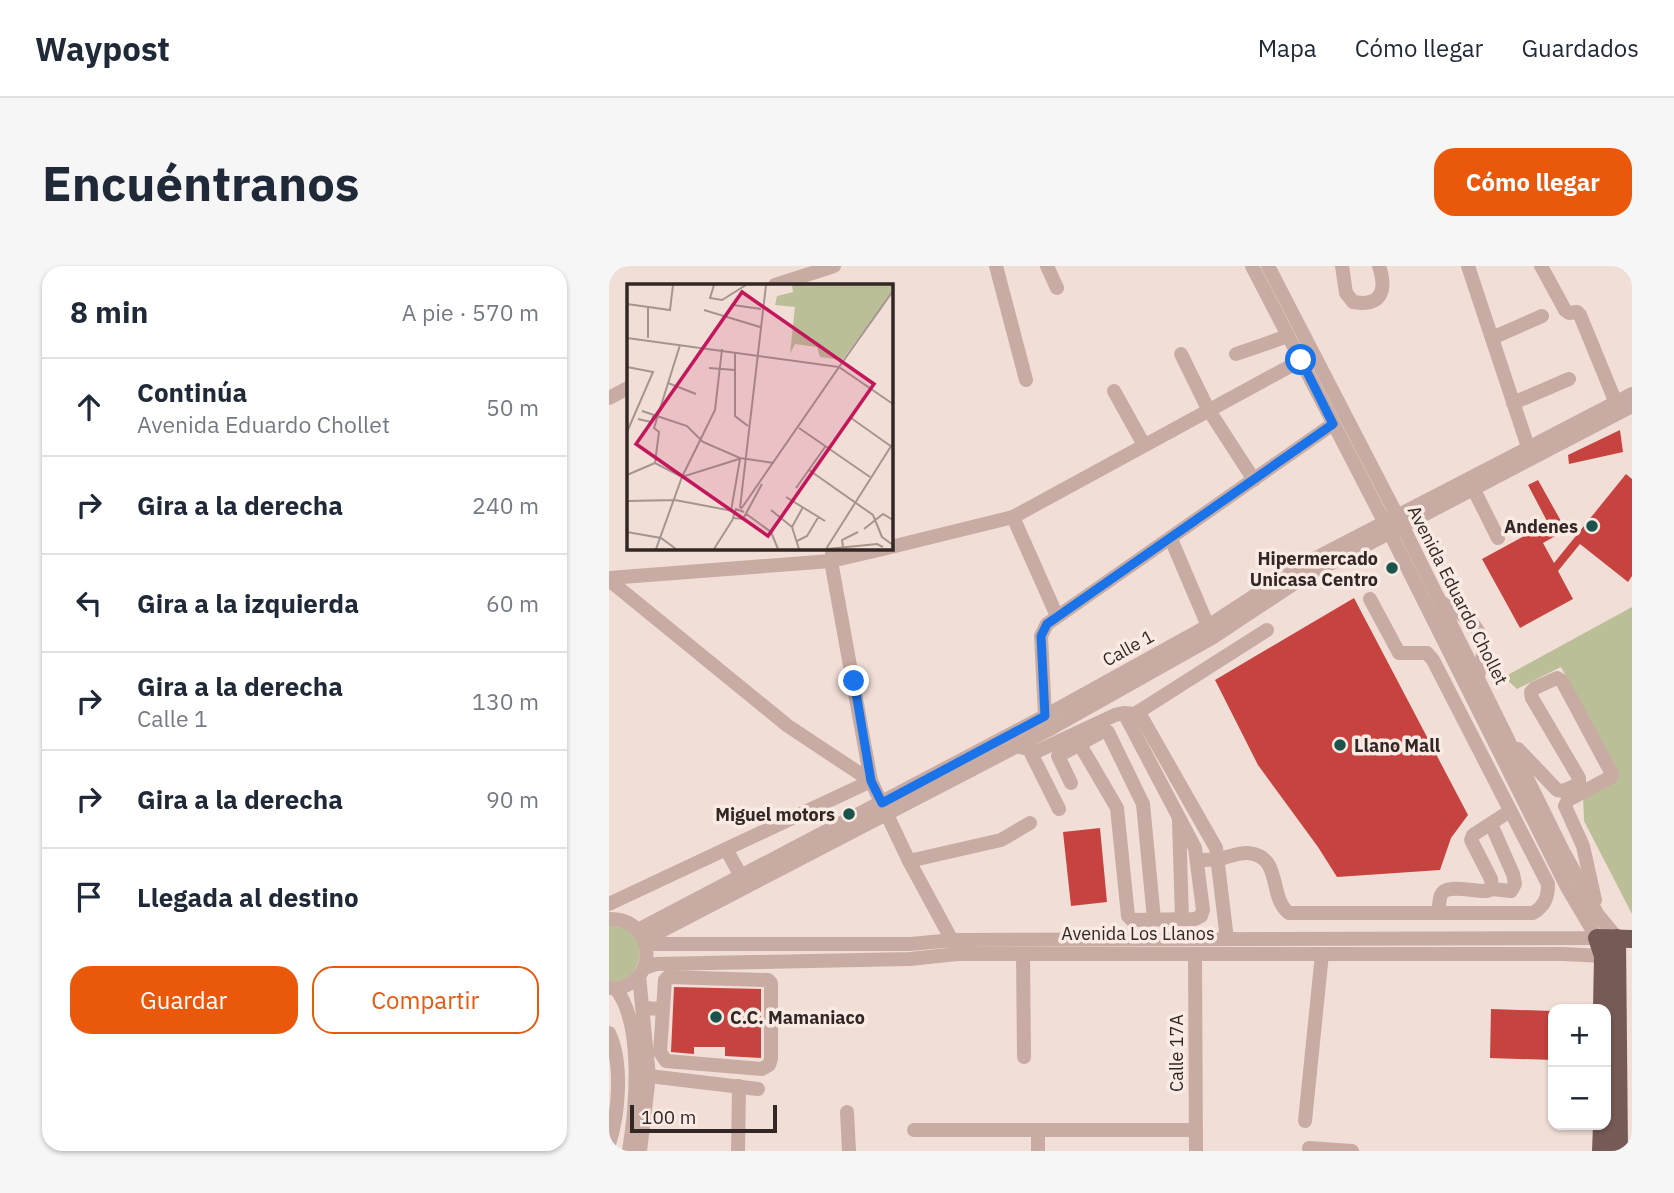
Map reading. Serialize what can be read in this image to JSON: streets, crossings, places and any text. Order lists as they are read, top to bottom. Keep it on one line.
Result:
{"streets":{"main road":["Avenida Los Llanos"],"street":["Avenida Eduardo Chollet","Calle 1","Calle 17A"]},"crossings":[["Avenida Eduardo Chollet","Calle 1"],["Avenida Eduardo Chollet","Avenida Los Llanos"],["Calle 1","Avenida Los Llanos"],["Avenida Los Llanos","Calle 17A"]],"places":["Andenes","Hipermercado Unicasa Centro","Llano Mall","Miguel motors","C.C. Mamaniaco"],"scale_bar":"100 m","page":{"header":"Waypost","nav":["Mapa","Cómo llegar","Guardados"],"buttons":["Cómo llegar",["Guardar","Compartir"]],"title":"Encuéntranos","heading":["8 min","A pie · 570 m"],"list":[["Continúa","Avenida Eduardo Chollet","50 m"],["Gira a la derecha","240 m"],["Gira a la izquierda","60 m"],["Gira a la derecha","Calle 1","130 m"],["Gira a la derecha","90 m"],"Llegada al destino"],"map_buttons":["+","−"],"scale":"100 m"}}
